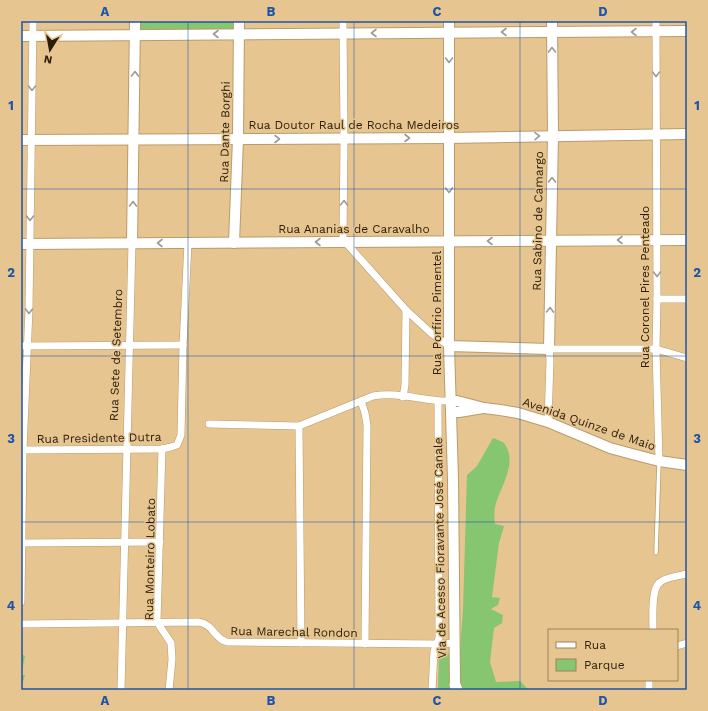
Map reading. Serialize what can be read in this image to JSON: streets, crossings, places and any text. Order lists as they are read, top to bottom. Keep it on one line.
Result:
{"streets":{"street":["Rua Doutor Raul de Rocha Medeiros","Rua Dante Borghi","Rua Sabino de Camargo","Rua Ananias de Caravalho","Rua Coronel Pires Penteado","Rua Porfírio Pimentel","Rua Sete de Setembro","Avenida Quinze de Maio","Rua Presidente Dutra","Via de Acesso Fioravante José Canale","Rua Monteiro Lobato","Rua Marechal Rondon"]},"crossings":[["Rua Doutor Raul de Rocha Medeiros","Rua Dante Borghi"],["Rua Doutor Raul de Rocha Medeiros","Rua Sabino de Camargo"],["Rua Doutor Raul de Rocha Medeiros","Rua Coronel Pires Penteado"],["Rua Doutor Raul de Rocha Medeiros","Rua Porfírio Pimentel"],["Rua Doutor Raul de Rocha Medeiros","Rua Sete de Setembro"],["Rua Dante Borghi","Rua Ananias de Caravalho"],["Rua Sabino de Camargo","Rua Ananias de Caravalho"],["Rua Sabino de Camargo","Avenida Quinze de Maio"],["Rua Ananias de Caravalho","Rua Coronel Pires Penteado"],["Rua Ananias de Caravalho","Rua Porfírio Pimentel"],["Rua Ananias de Caravalho","Rua Sete de Setembro"],["Rua Coronel Pires Penteado","Avenida Quinze de Maio"],["Rua Porfírio Pimentel","Via de Acesso Fioravante José Canale"],["Rua Sete de Setembro","Rua Presidente Dutra"],["Rua Sete de Setembro","Rua Marechal Rondon"],["Rua Presidente Dutra","Rua Monteiro Lobato"],["Via de Acesso Fioravante José Canale","Rua Marechal Rondon"],["Rua Monteiro Lobato","Rua Marechal Rondon"]],"one_way":["Rua Doutor Raul de Rocha Medeiros","Rua Sabino de Camargo","Rua Ananias de Caravalho","Rua Porfírio Pimentel"],"legend":["Rua","Parque"],"north":"bottom","grid":{"columns":["A","B","C","D"],"rows":["1","2","3","4"]}}
